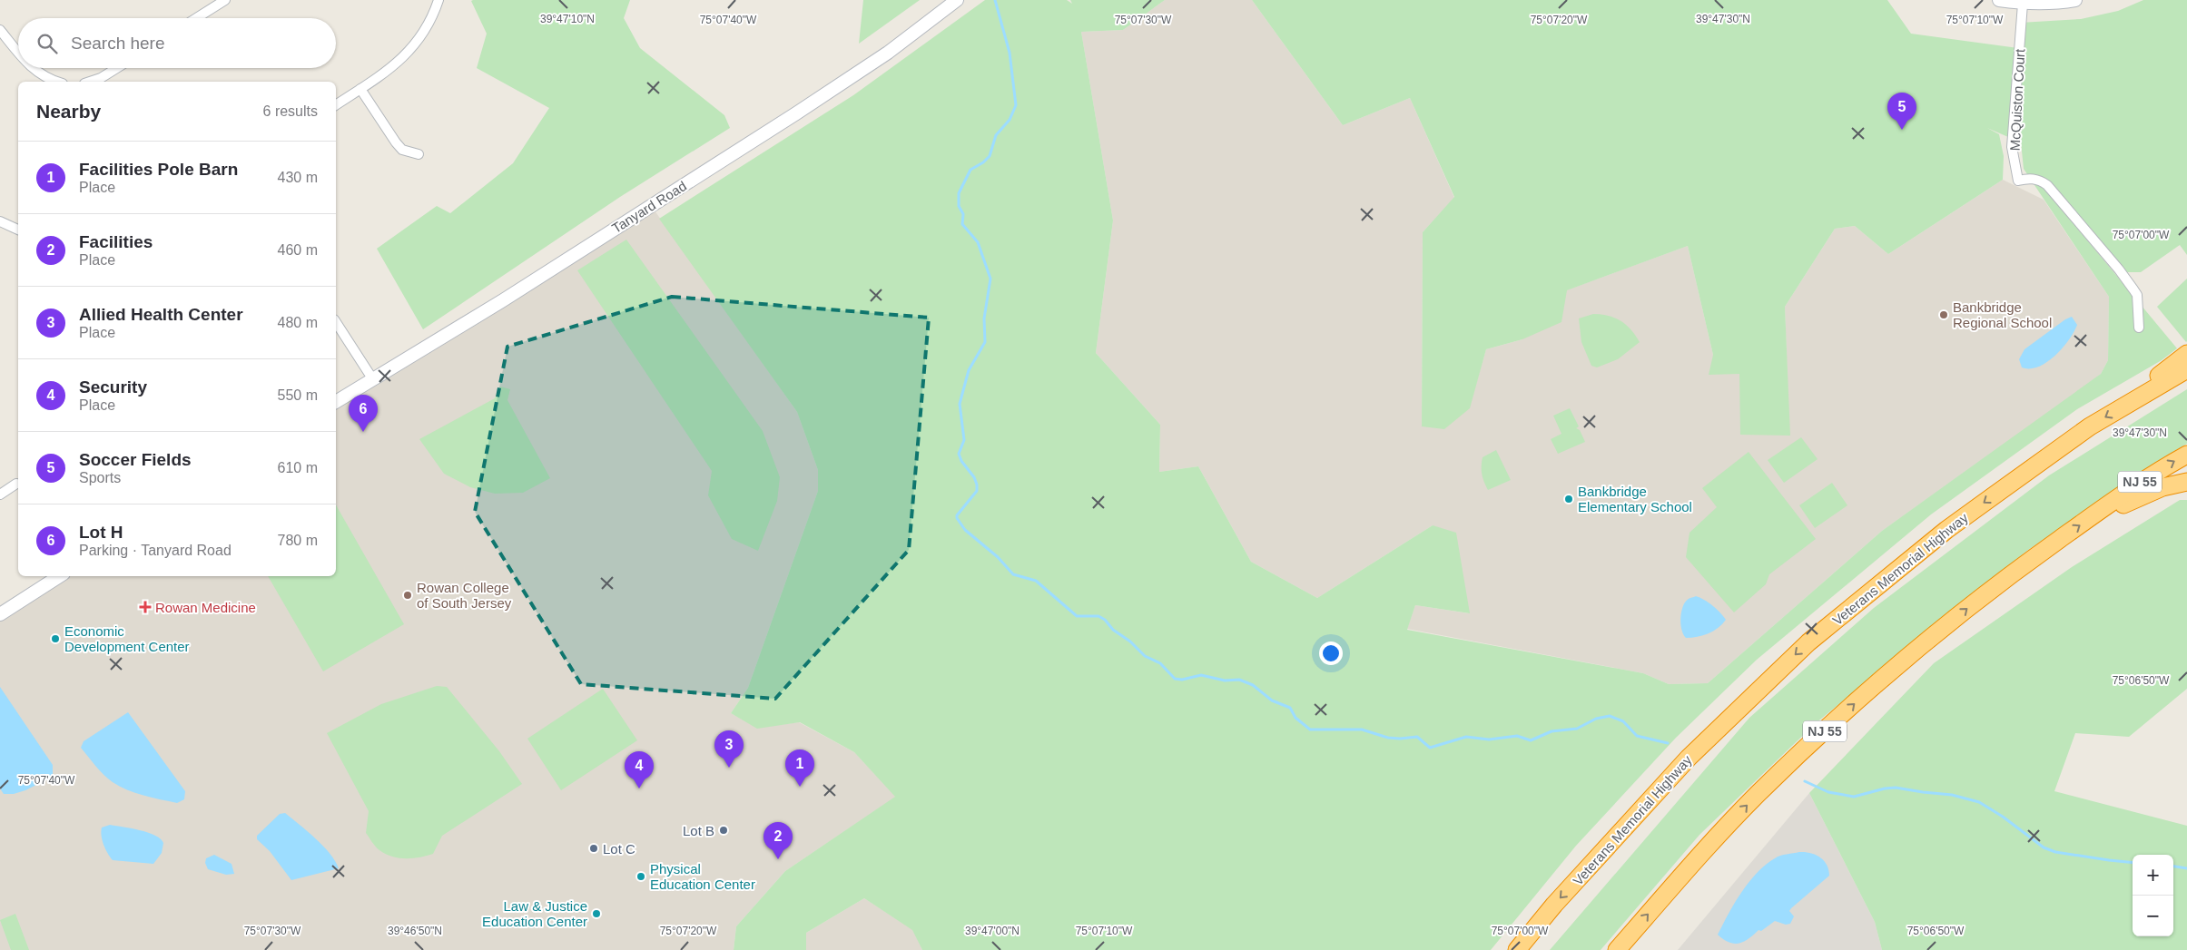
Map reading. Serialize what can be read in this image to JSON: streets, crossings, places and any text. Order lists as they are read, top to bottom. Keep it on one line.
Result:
{"streets":{"highway":["NJ 55","Veterans Memorial Highway"],"street":["McQuiston Court","Tanyard Road"]},"places":{"other":["Bankbridge Regional School","Bankbridge Elementary School","Rowan College of South Jersey","Economic Development Center","Lot B","Lot C","Physical Education Center","Law & Justice Education Center"],"health":["Rowan Medicine"]},"page":{"search":"Search here","heading":["Nearby","6 results"],"pins":["5","6","3","1","4","2"],"list":[{"mark":"1","name":"Facilities Pole Barn","note":"Place","value":"430 m"},{"mark":"2","name":"Facilities","note":"Place","value":"460 m"},{"mark":"3","name":"Allied Health Center","note":"Place","value":"480 m"},{"mark":"4","name":"Security","note":"Place","value":"550 m"},{"mark":"5","name":"Soccer Fields","note":"Sports","value":"610 m"},{"mark":"6","name":"Lot H","note":"Parking · Tanyard Road","value":"780 m"}],"map_buttons":["+","−"]},"coordinates":["39°47'10\"N","39°47'30\"N","75°07'40\"W","75°07'30\"W","75°07'20\"W","75°07'10\"W","75°07'00\"W","75°06'50\"W","39°46'50\"N","39°47'00\"N"]}
